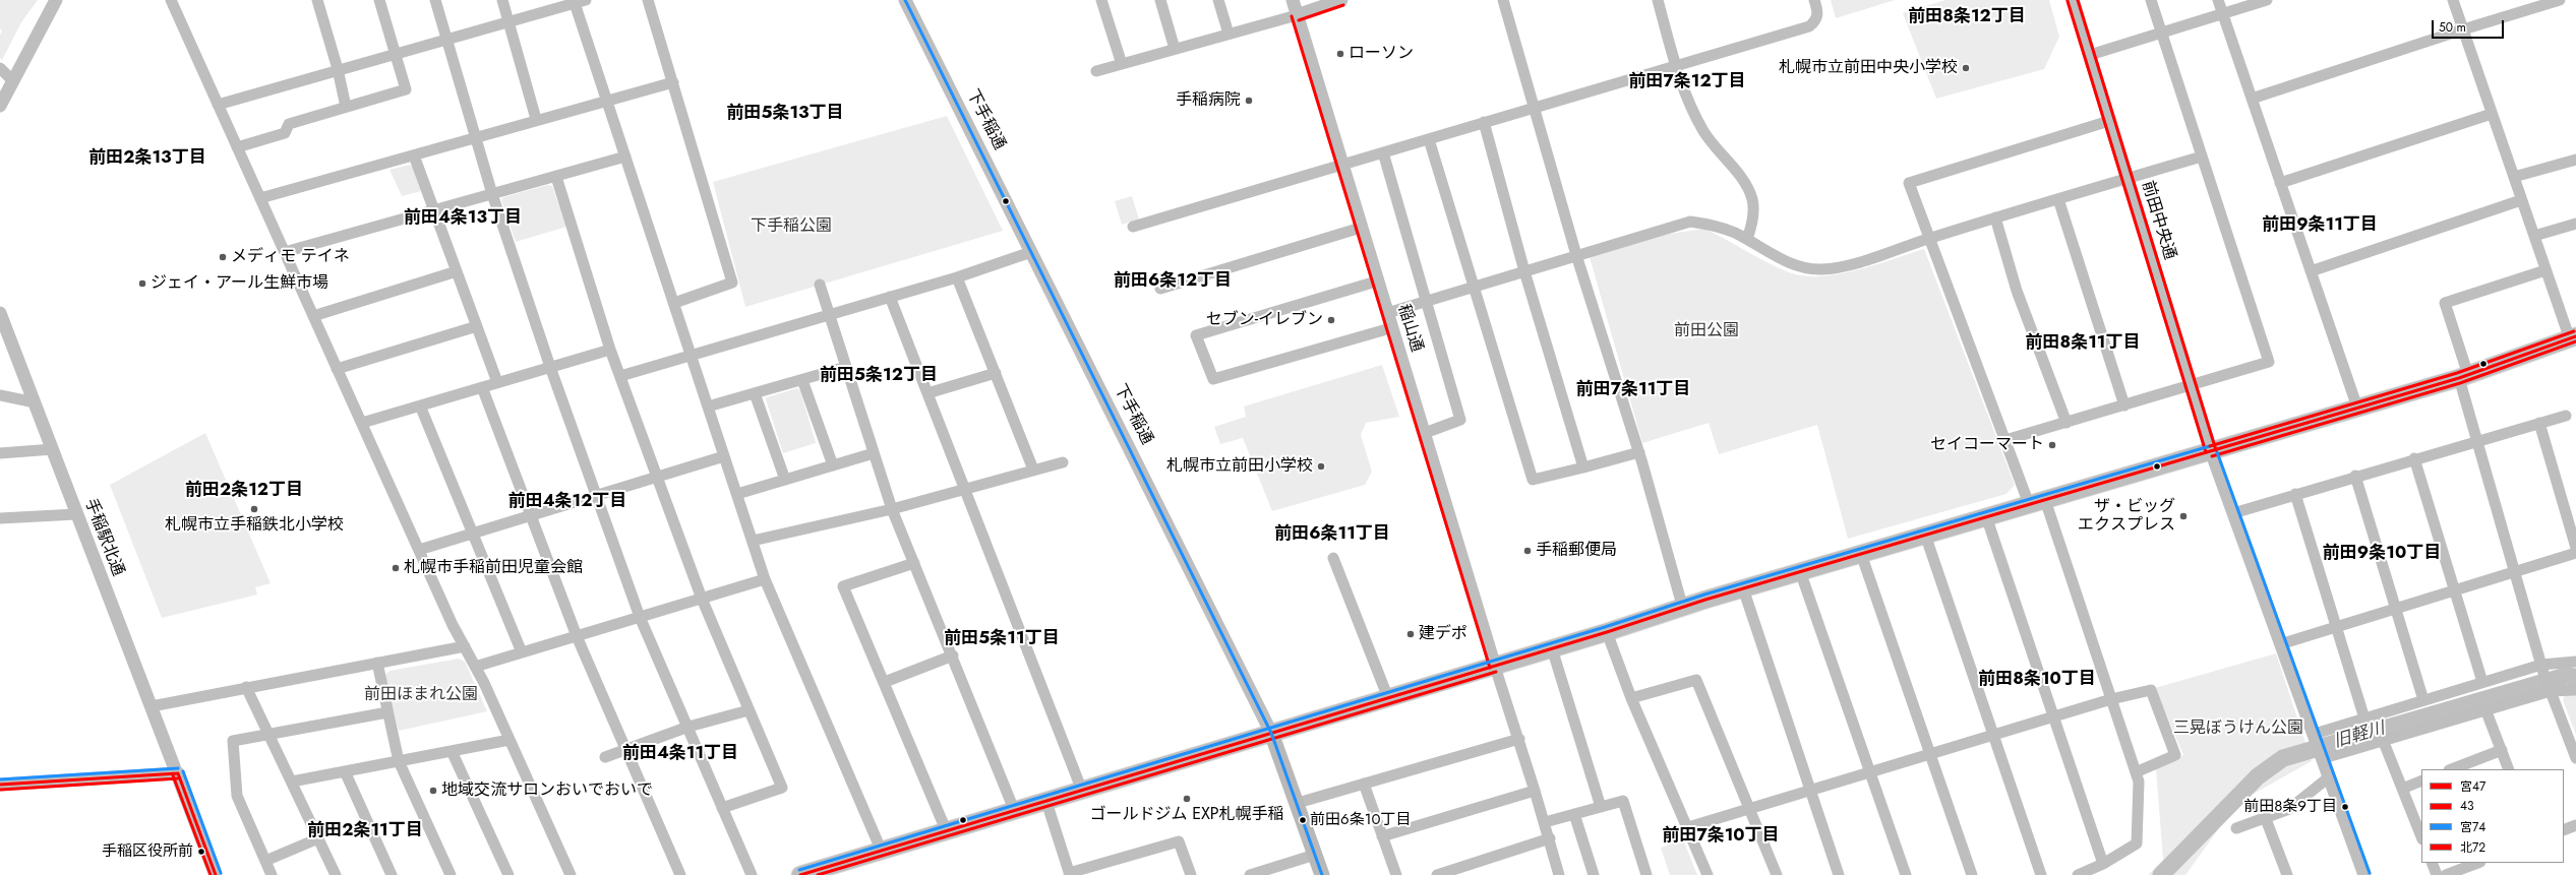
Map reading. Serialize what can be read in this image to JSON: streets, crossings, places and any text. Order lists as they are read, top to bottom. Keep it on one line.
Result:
{"streets":{"main road":["下手稲通"],"street":["前田中央通","稲山通","手稲駅北通"]},"districts":["前田8条12丁目","前田7条12丁目","前田5条13丁目","前田2条13丁目","前田4条13丁目","前田9条11丁目","前田6条12丁目","前田8条11丁目","前田5条12丁目","前田7条11丁目","前田2条12丁目","前田4条12丁目","前田6条11丁目","前田9条10丁目","前田5条11丁目","前田8条10丁目","前田4条11丁目","前田2条11丁目","前田7条10丁目"],"water":["旧軽川"],"parks":["下手稲公園","前田公園","前田ほまれ公園","三晃ぼうけん公園"],"places":["ローソン","札幌市立前田中央小学校","手稲病院","メディモ テイネ","ジェイ・アール生鮮市場","セブン-イレブン","セイコーマート","札幌市立前田小学校","札幌市立手稲鉄北小学校","ザ・ビッグ エクスプレス","手稲郵便局","札幌市手稲前田児童会館","建デポ","地域交流サロンおいでおいで","ゴールドジム EXP札幌手稲","前田8条9丁目","前田6条10丁目","手稲区役所前"],"lines":["transit line 北72","transit line 43","transit line 宮47","transit line 宮74"],"legend":["宮47","43","宮74","北72"],"scale_bar":"50 m"}
